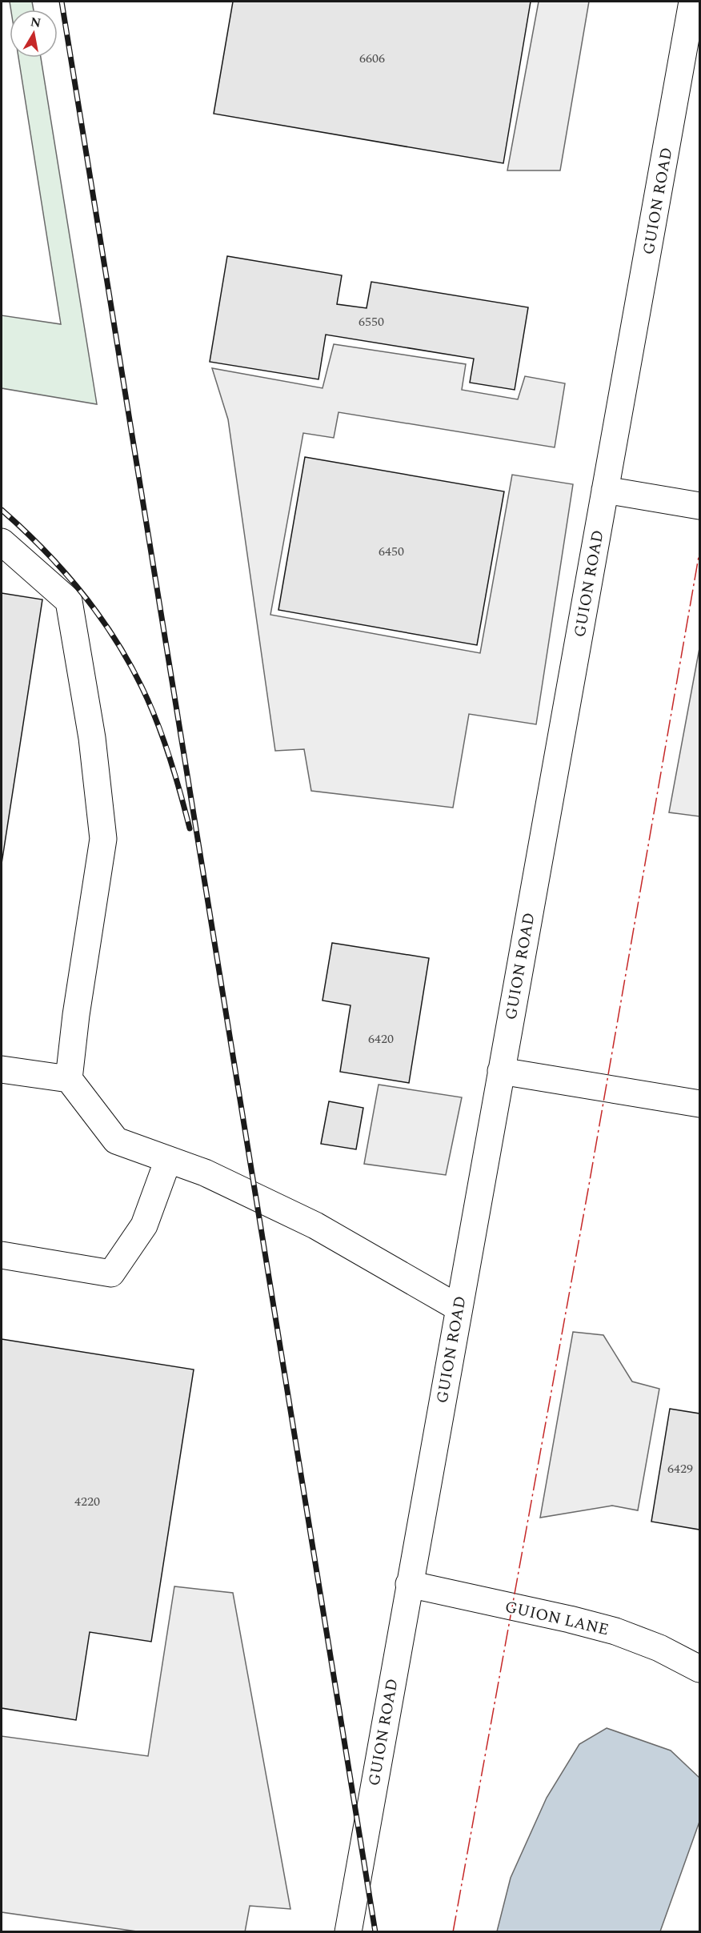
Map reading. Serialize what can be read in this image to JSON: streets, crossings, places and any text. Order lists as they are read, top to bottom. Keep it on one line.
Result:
{"streets":{"street":["GUION ROAD","GUION LANE"]},"crossings":[["GUION ROAD","GUION LANE"]],"house_numbers":["6606","6550","6450","6420","6429","4220"],"north":"top"}
